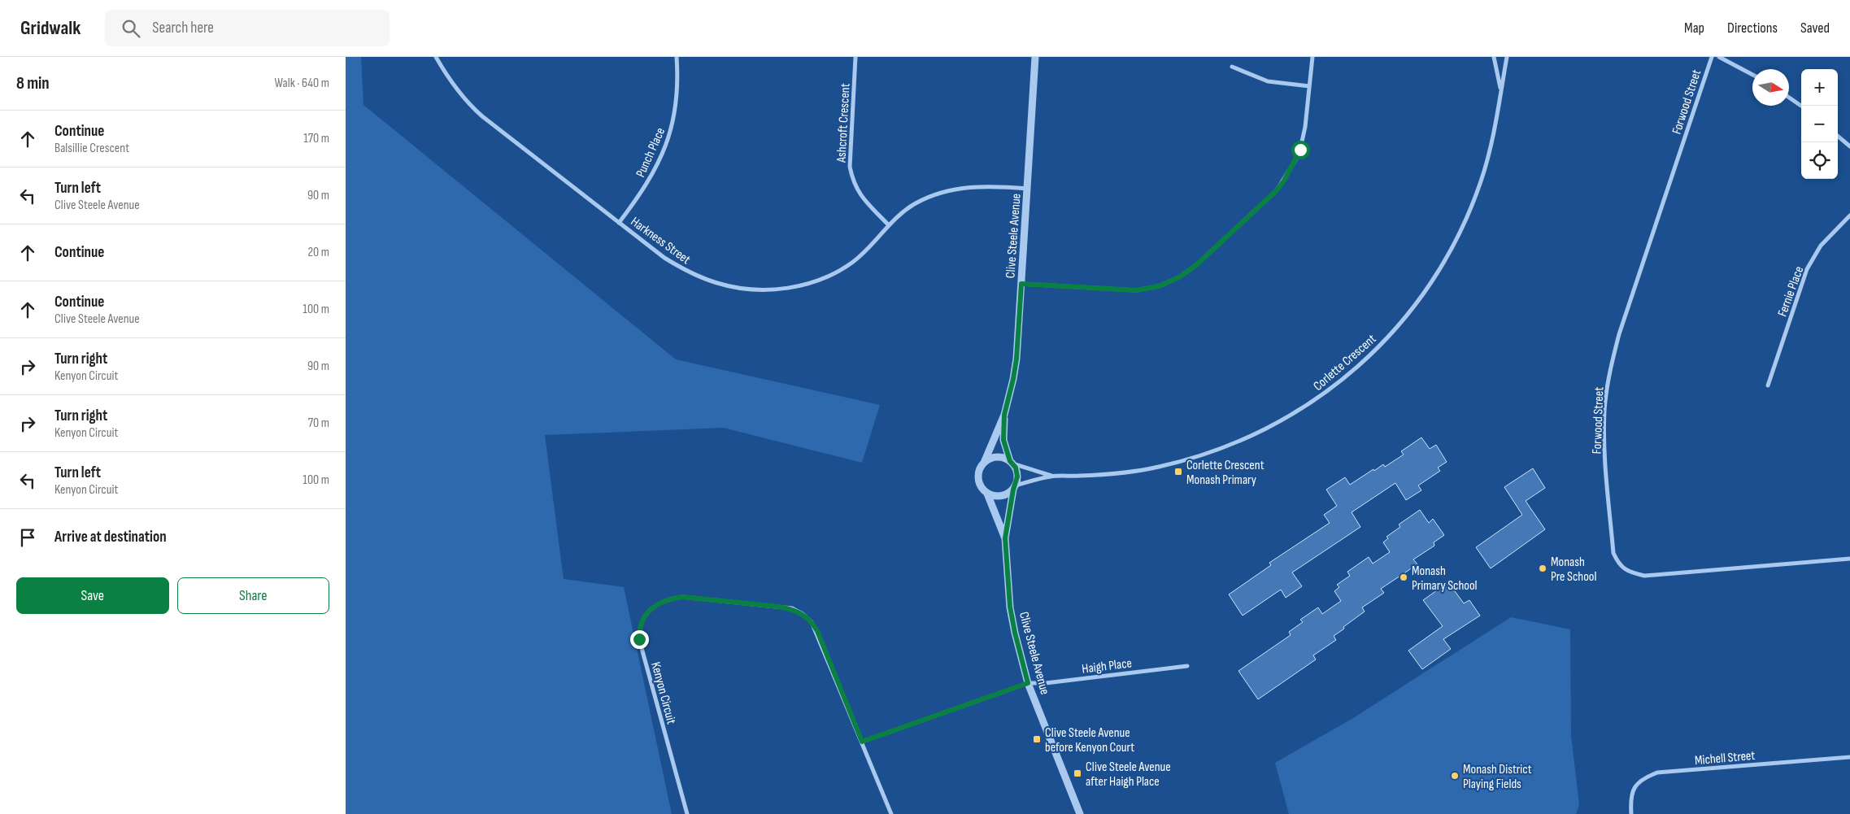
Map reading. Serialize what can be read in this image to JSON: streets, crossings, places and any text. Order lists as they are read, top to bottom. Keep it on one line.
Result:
{"streets":{"street":["Forwood Street","Ashcroft Crescent","Punch Place","Clive Steele Avenue","Harkness Street","Fernie Place","Corlette Crescent","Haigh Place","Kenyon Circuit","Michell Street"]},"crossings":[["Ashcroft Crescent","Harkness Street"],["Punch Place","Harkness Street"],["Clive Steele Avenue","Harkness Street"],["Clive Steele Avenue","Corlette Crescent"],["Clive Steele Avenue","Haigh Place"]],"places":{"transit":["Corlette Crescent Monash Primary","Clive Steele Avenue before Kenyon Court","Clive Steele Avenue after Haigh Place"],"other":["Monash Pre School","Monash Primary School","Monash District Playing Fields"]},"north":"right","page":{"header":"Gridwalk","search":"Search here","nav":["Map","Directions","Saved"],"heading":["8 min","Walk · 640 m"],"map_buttons":["+","−"],"list":[["Continue","Balsillie Crescent","170 m"],["Turn left","Clive Steele Avenue","90 m"],["Continue","20 m"],["Continue","Clive Steele Avenue","100 m"],["Turn right","Kenyon Circuit","90 m"],["Turn right","Kenyon Circuit","70 m"],["Turn left","Kenyon Circuit","100 m"],"Arrive at destination"],"buttons":["Save","Share"]}}
